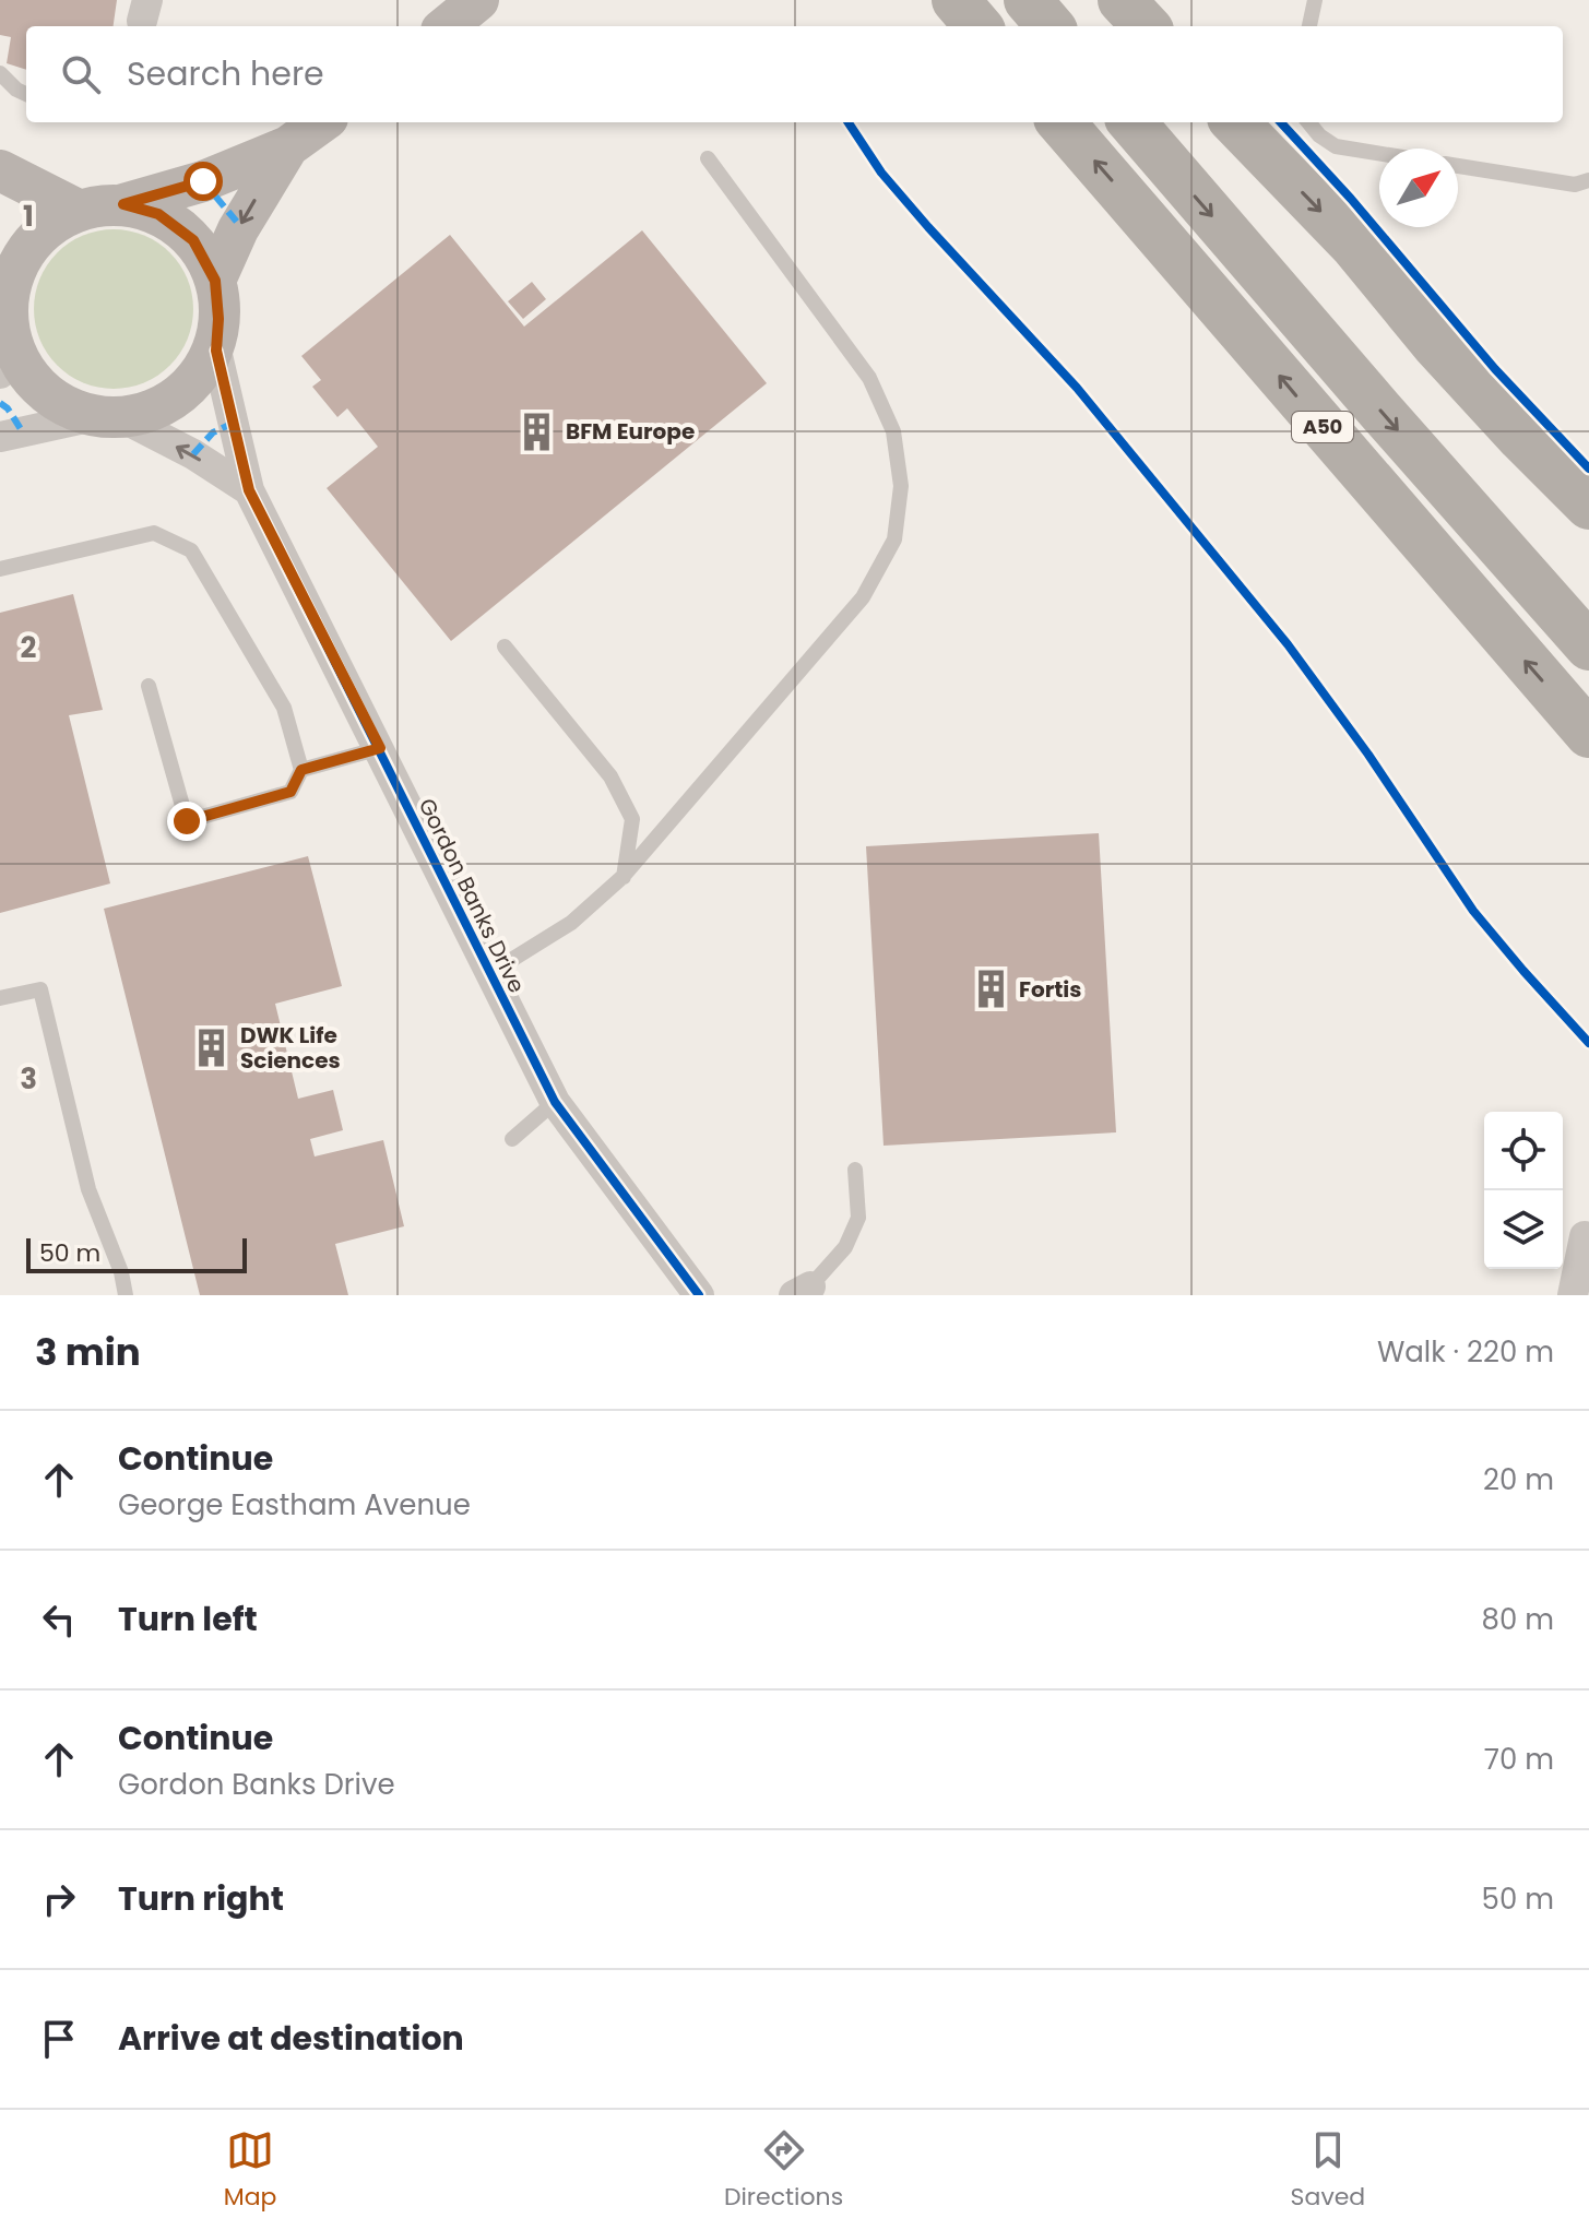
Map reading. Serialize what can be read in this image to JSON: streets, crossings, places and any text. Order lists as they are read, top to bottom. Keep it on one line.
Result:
{"streets":{"highway":["A50"],"street":["Gordon Banks Drive"]},"places":{"building":["BFM Europe","Fortis","DWK Life Sciences"]},"scale_bar":"50 m","north":"top right","page":{"search":"Search here","scale":"50 m","heading":["3 min","Walk · 220 m"],"list":[["Continue","George Eastham Avenue","20 m"],["Turn left","80 m"],["Continue","Gordon Banks Drive","70 m"],["Turn right","50 m"],"Arrive at destination"],"nav":["Map","Directions","Saved"]},"grid":{"rows":["1","2","3"]}}
